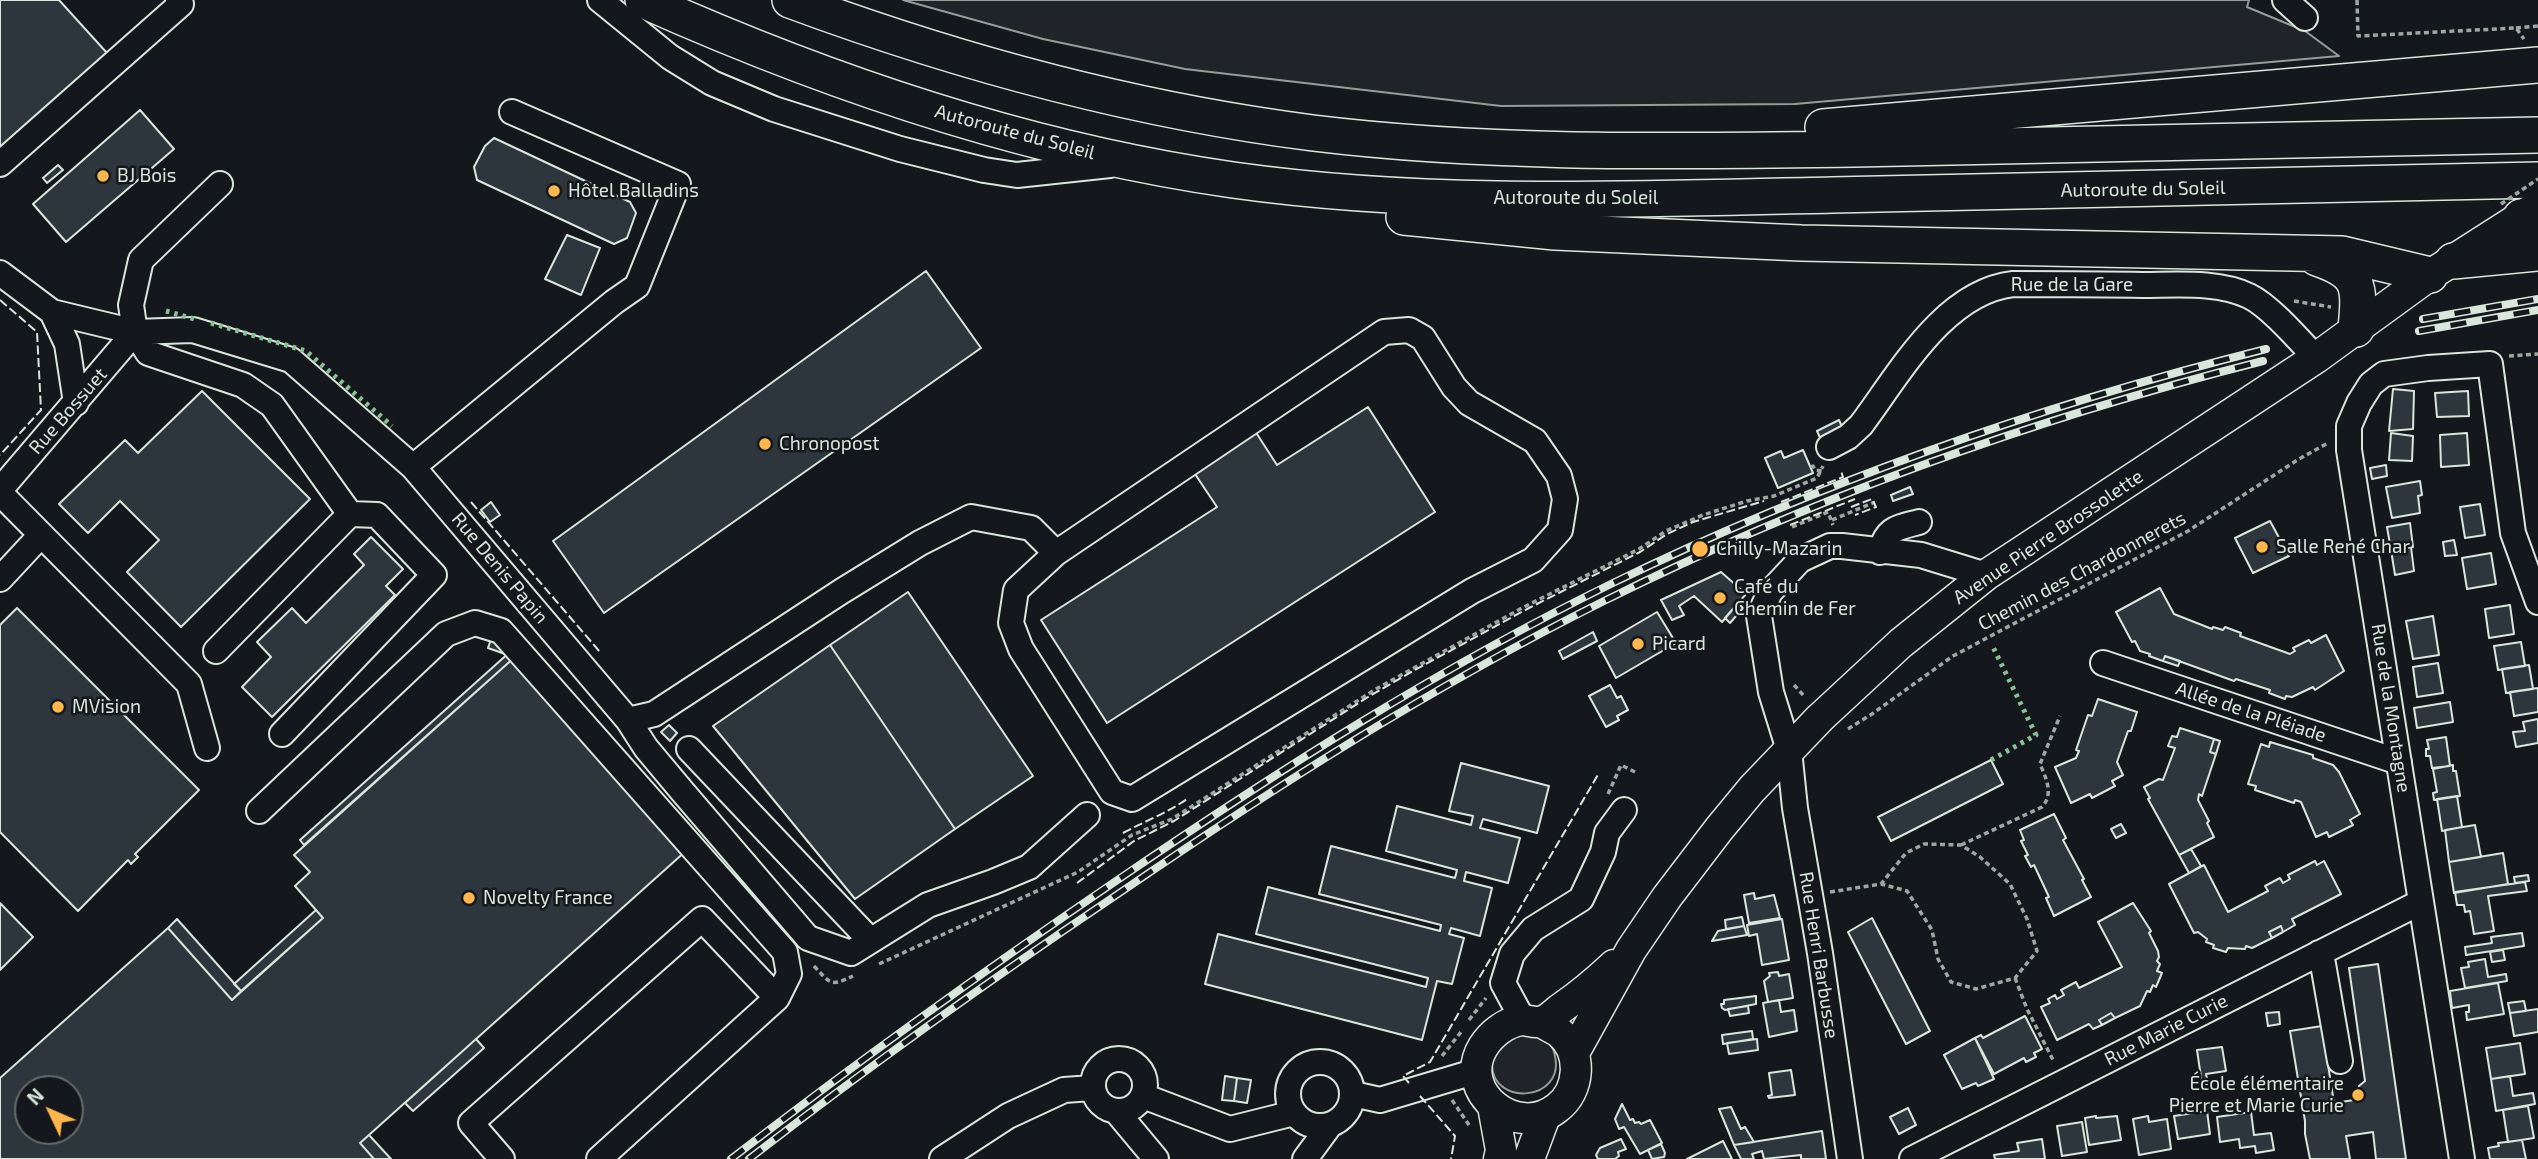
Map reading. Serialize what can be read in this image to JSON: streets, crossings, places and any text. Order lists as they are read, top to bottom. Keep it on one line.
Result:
{"streets":{"highway":["Autoroute du Soleil"],"main road":["Avenue Pierre Brossolette"],"street":["Rue de la Gare","Rue Bossuet","Rue Denis Papin","Rue de la Montagne","Allée de la Pléiade","Rue Henri Barbusse","Rue Marie Curie"],"path":["Chemin des Chardonnerets"]},"crossings":[["Rue de la Gare","Avenue Pierre Brossolette"],["Rue Bossuet","Rue Denis Papin"],["Avenue Pierre Brossolette","Rue Henri Barbusse"],["Rue de la Montagne","Allée de la Pléiade"],["Rue de la Montagne","Rue Marie Curie"]],"places":["BJ Bois","Hôtel Balladins","Chronopost","Salle René Char","Chilly-Mazarin","Café du Chemin de Fer","Picard","MVision","Novelty France","École élémentaire Pierre et Marie Curie"],"north":"top left"}
